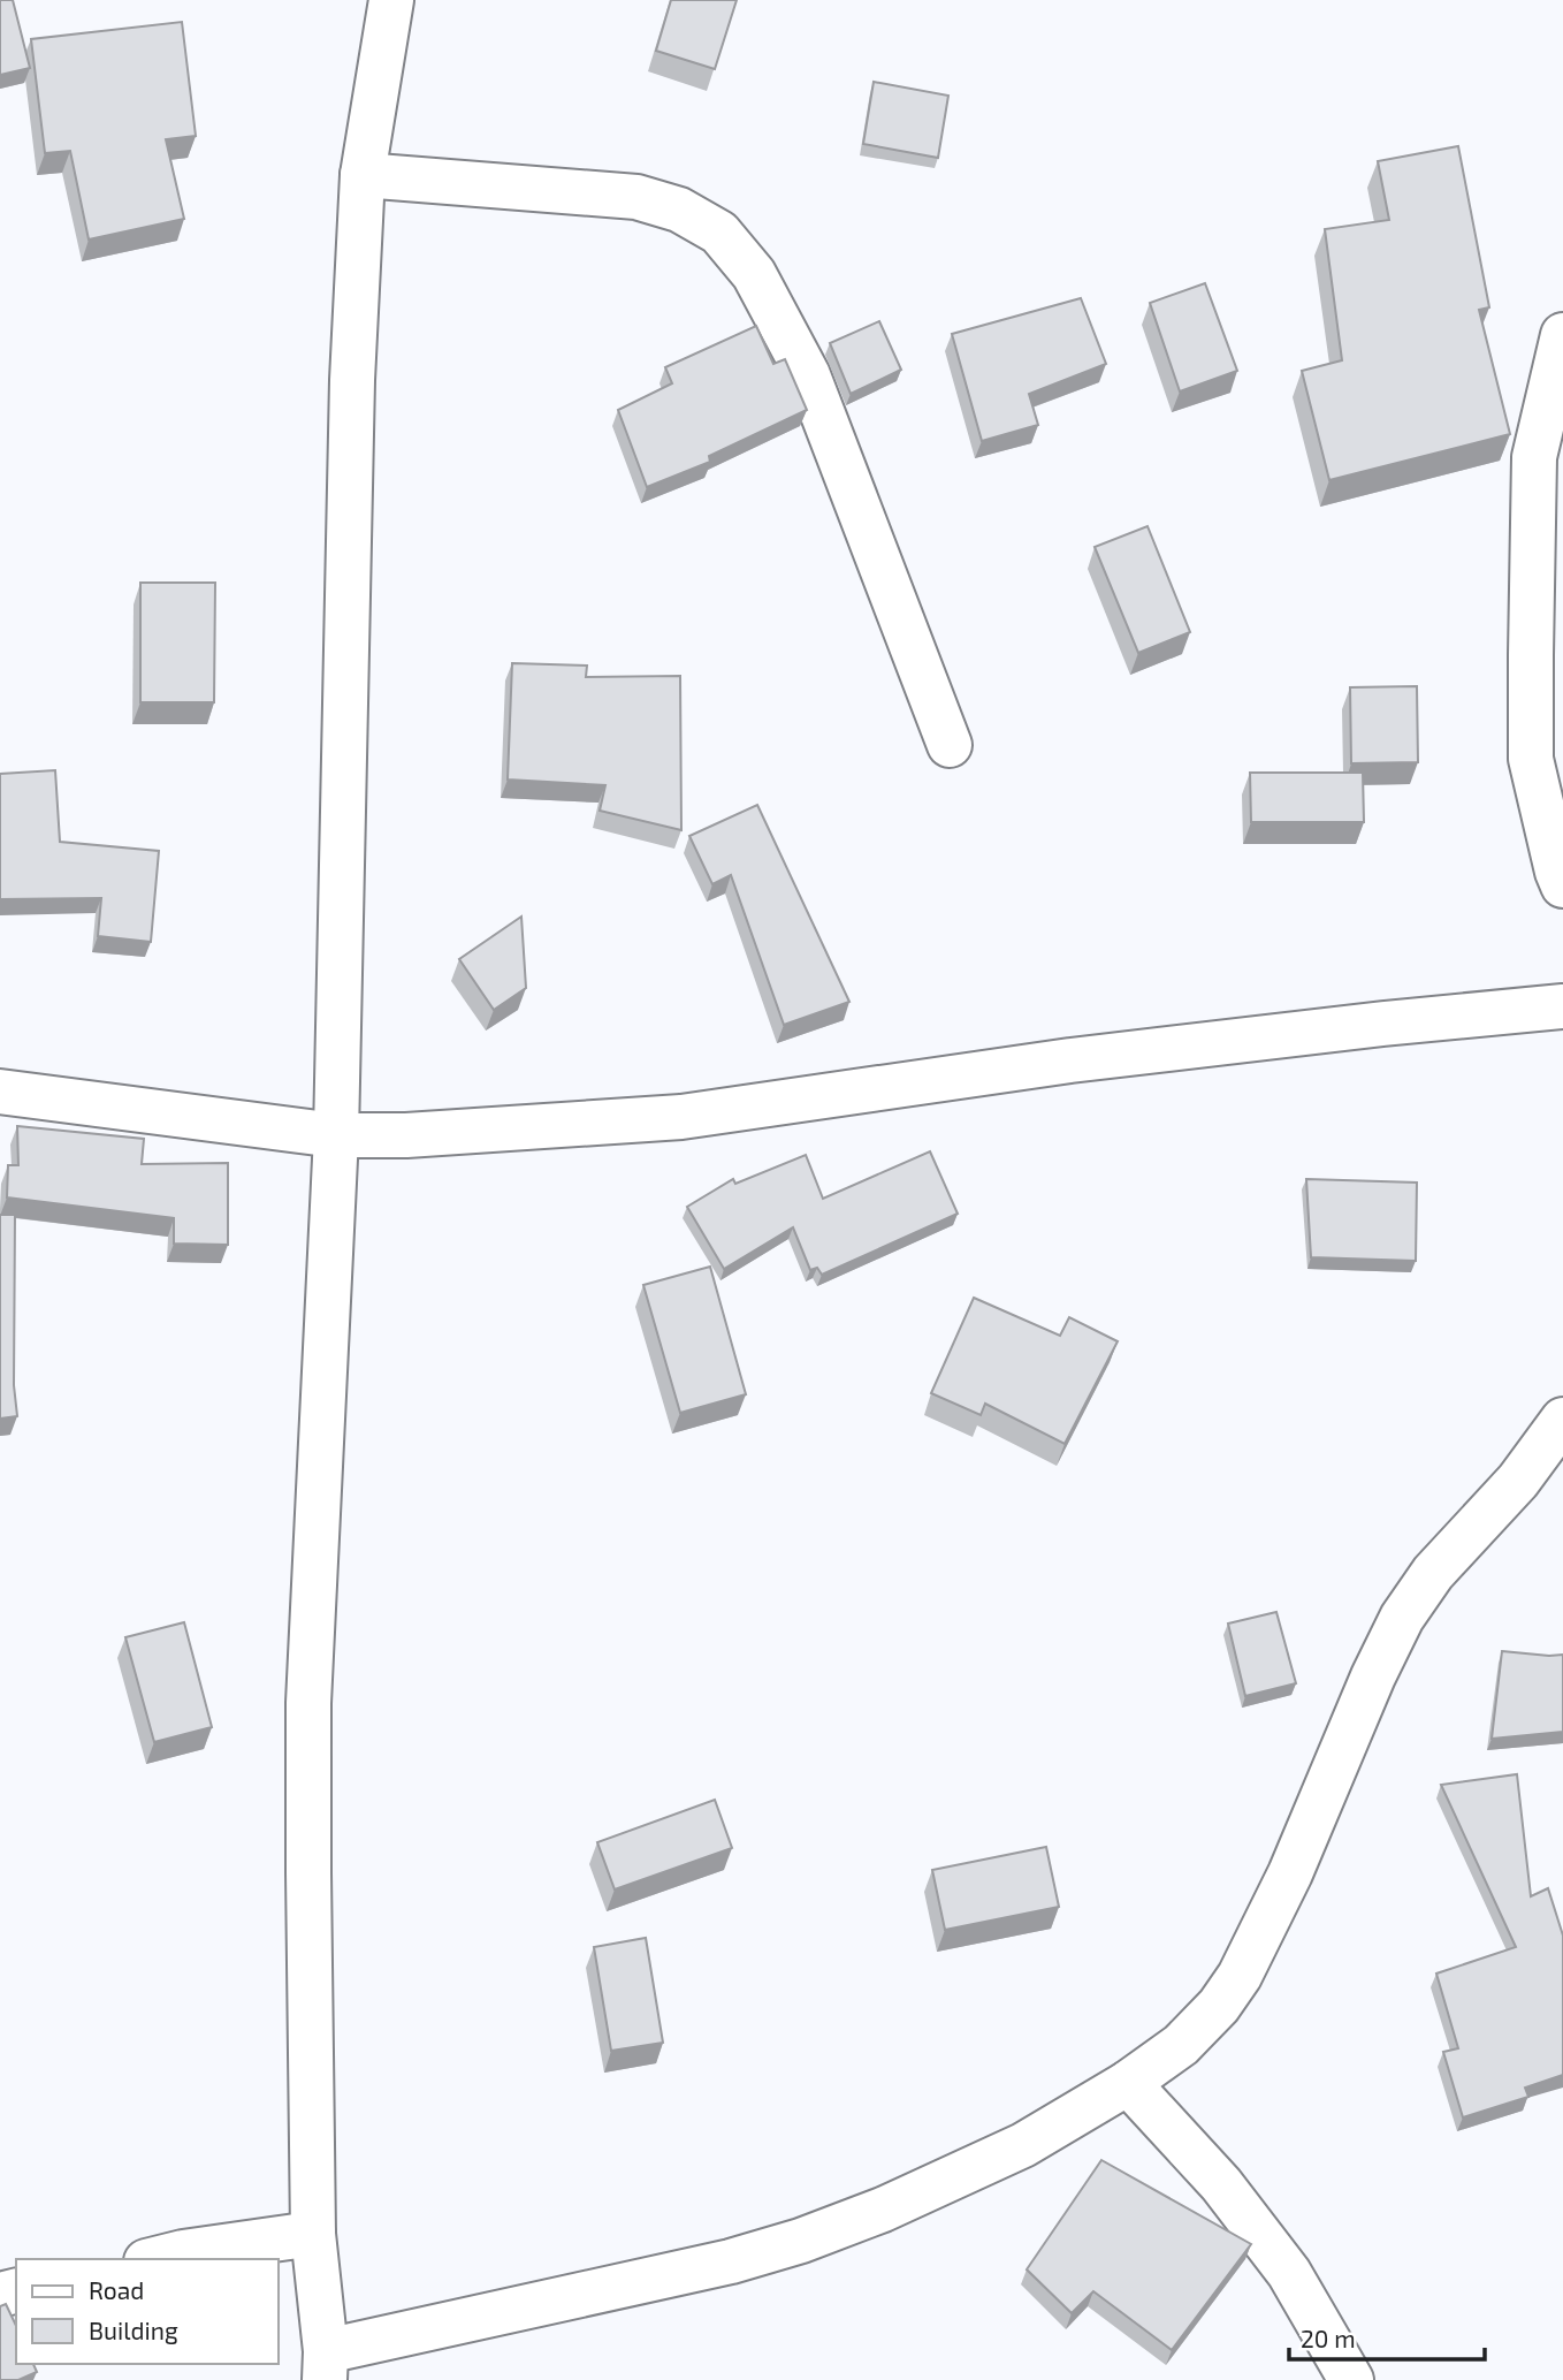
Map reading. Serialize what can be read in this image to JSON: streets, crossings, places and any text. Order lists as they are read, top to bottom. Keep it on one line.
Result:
{"legend":["Road","Building"],"scale_bar":"20 m"}
